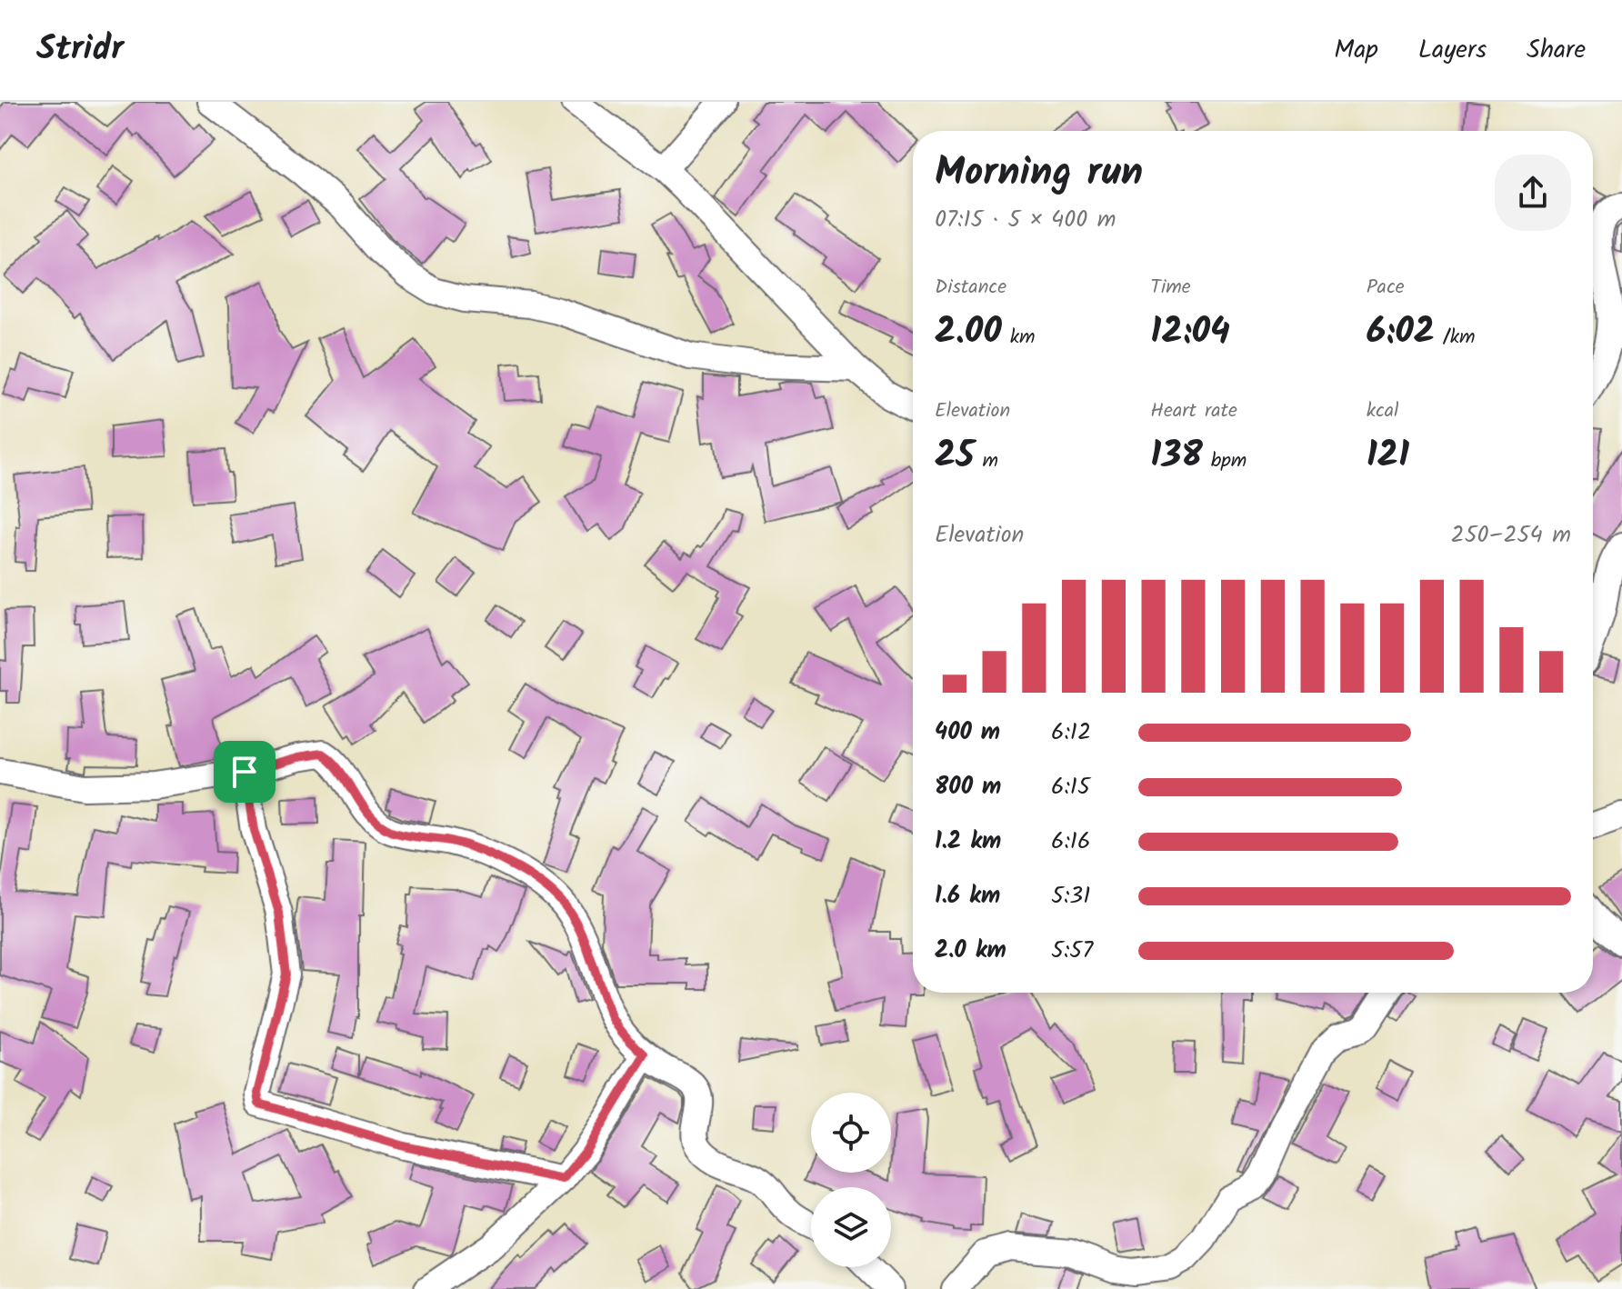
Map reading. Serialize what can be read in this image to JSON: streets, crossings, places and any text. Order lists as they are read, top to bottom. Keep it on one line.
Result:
{"page":{"header":"Stridr","nav":["Map","Layers","Share"],"heading":["Morning run","07:15 · 5 × 400 m"],"stats":[["Distance","2.00 km"],["Time","12:04"],["Pace","6:02 /km"],["Elevation","25 m"],["Heart rate","138 bpm"],["kcal","121"]],"chart":["Elevation","250–254 m"],"list":[{"name":"400 m","note":"6:12"},{"name":"800 m","note":"6:15"},{"name":"1.2 km","note":"6:16"},{"name":"1.6 km","note":"5:31"},{"name":"2.0 km","note":"5:57"}]}}
